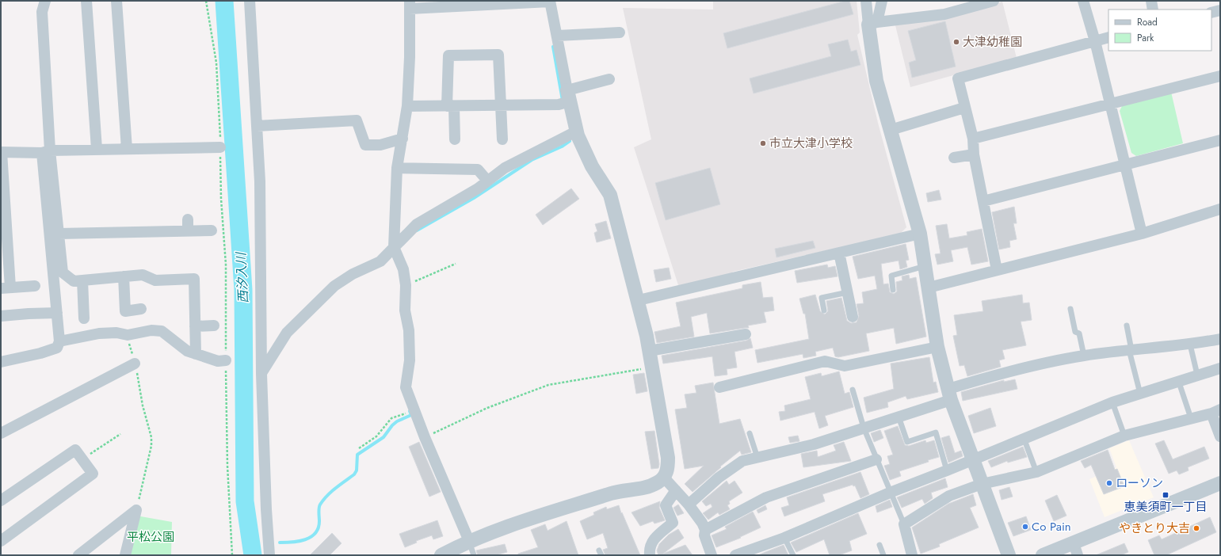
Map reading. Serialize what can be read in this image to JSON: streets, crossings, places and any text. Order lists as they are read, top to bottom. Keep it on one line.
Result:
{"water":["西汐入川"],"parks":["平松公園"],"places":{"other":["大津幼稚園","市立大津小学校","ローソン","Co Pain","やきとり大吉"],"transit":["恵美須町一丁目"]},"legend":["Road","Park"]}
